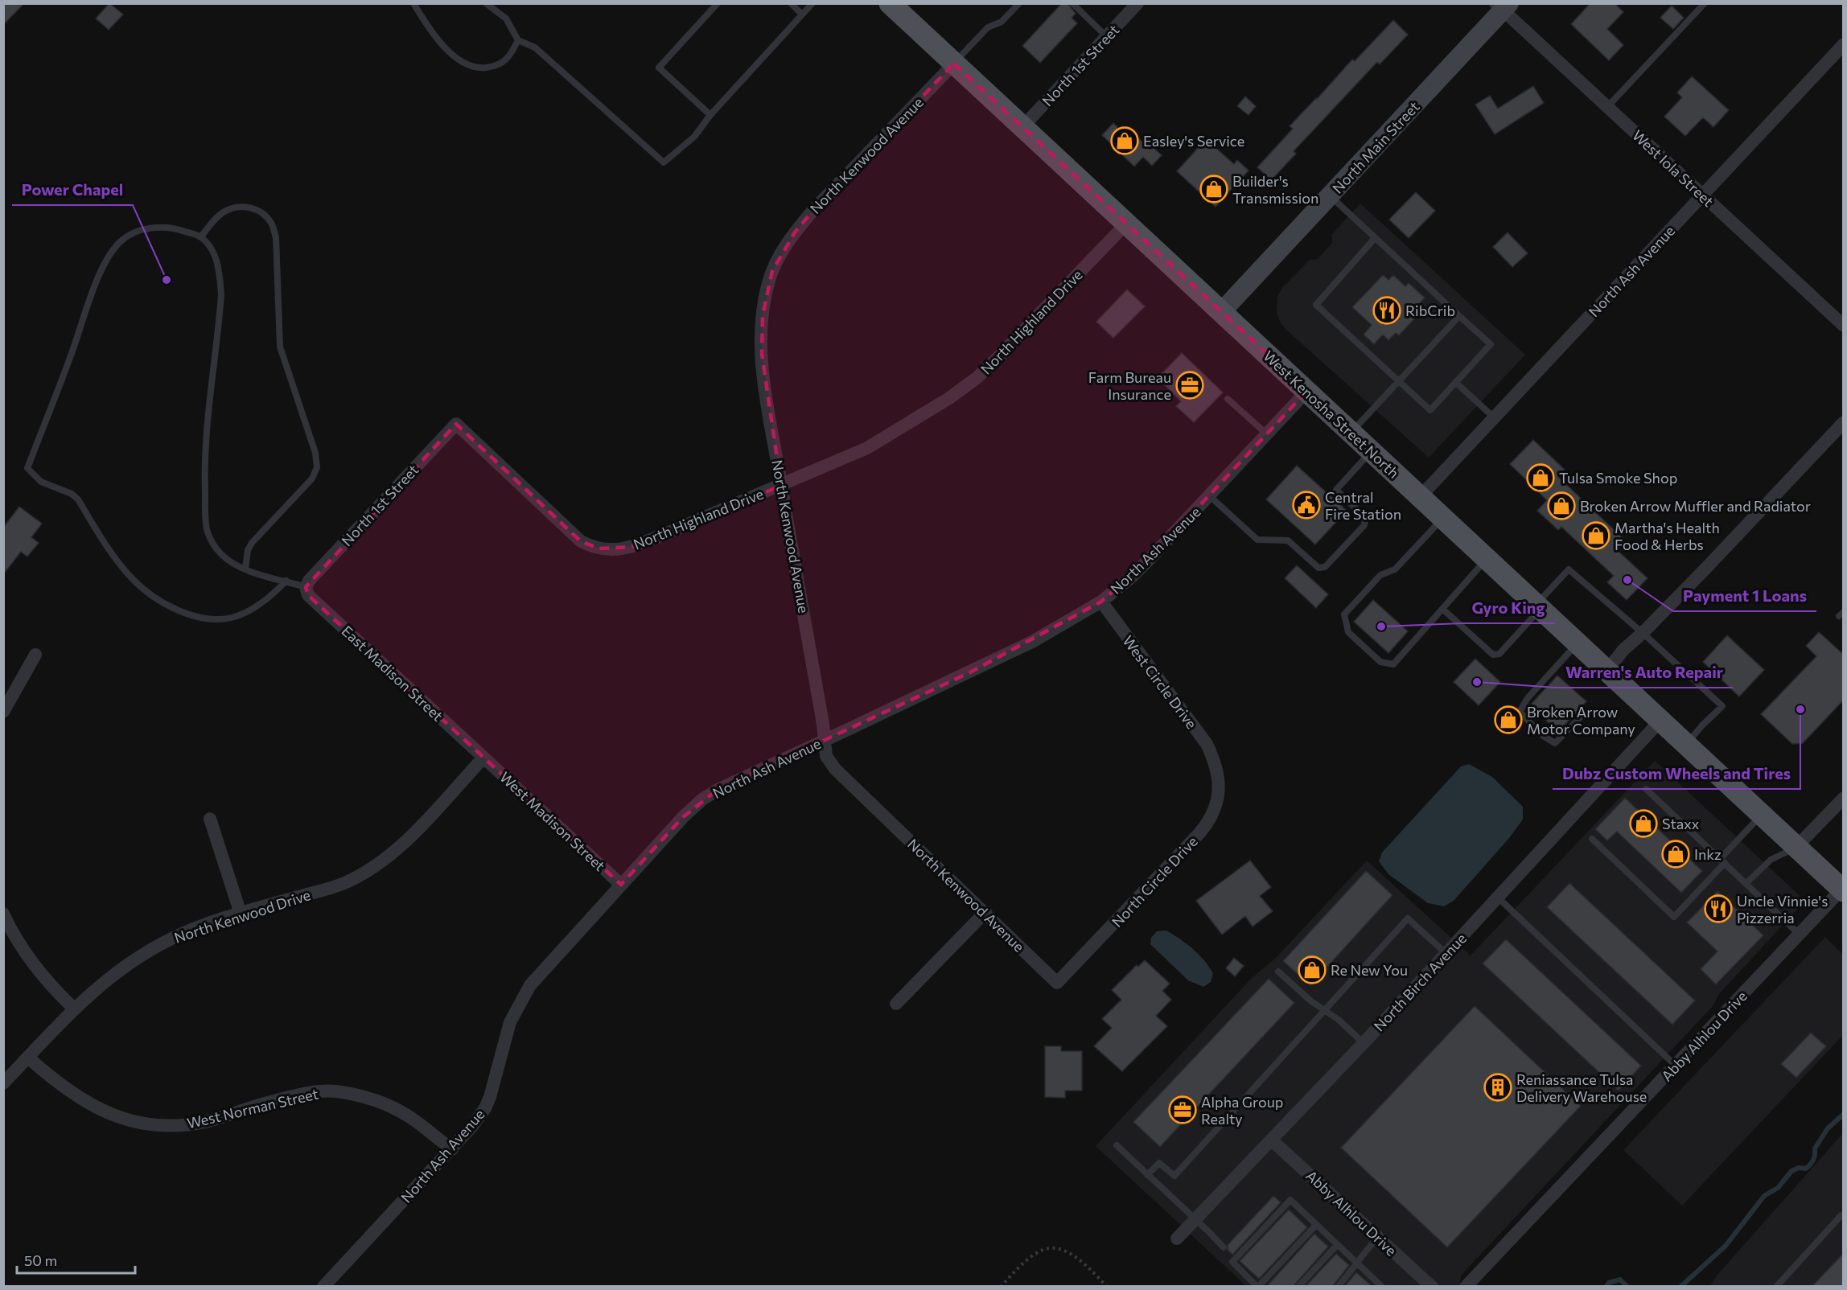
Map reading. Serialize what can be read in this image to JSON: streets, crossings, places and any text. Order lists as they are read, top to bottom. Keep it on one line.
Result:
{"streets":{"main road":["North Main Street","West Kenosha Street North"],"street":["North 1st Street","North Kenwood Avenue","West Iola Street","North Ash Avenue","North Highland Drive","East Madison Street","West Circle Drive","West Madison Street","North Circle Drive","North Kenwood Drive","North Birch Avenue","Abby Alhlou Drive","West Norman Street"]},"crossings":[["North 1st Street","North Highland Drive"],["North 1st Street","West Kenosha Street North"],["North 1st Street","East Madison Street"],["North Main Street","West Iola Street"],["North Main Street","West Kenosha Street North"],["North Kenwood Avenue","North Ash Avenue"],["North Kenwood Avenue","North Highland Drive"],["North Kenwood Avenue","West Kenosha Street North"],["North Kenwood Avenue","North Circle Drive"],["West Iola Street","North Ash Avenue"],["North Ash Avenue","West Kenosha Street North"],["North Ash Avenue","West Circle Drive"],["North Ash Avenue","West Madison Street"],["North Ash Avenue","West Norman Street"],["North Highland Drive","West Kenosha Street North"],["West Kenosha Street North","North Birch Avenue"],["West Kenosha Street North","Abby Alhlou Drive"],["East Madison Street","West Madison Street"],["East Madison Street","North Kenwood Drive"],["West Circle Drive","North Circle Drive"],["West Madison Street","North Kenwood Drive"],["North Kenwood Drive","West Norman Street"],["North Birch Avenue","Abby Alhlou Drive"]],"places":{"shop":["Easley's Service","Builder's Transmission","Tulsa Smoke Shop","Broken Arrow Muffler and Radiator","Martha's Health Food & Herbs","Broken Arrow Motor Company","Staxx","Inkz","Re New You"],"other":["Power Chapel","Payment 1 Loans","Gyro King","Warren's Auto Repair","Dubz Custom Wheels and Tires"],"restaurant":["RibCrib","Uncle Vinnie's Pizzerria"],"office":["Farm Bureau Insurance","Alpha Group Realty"],"public building":["Central Fire Station"],"building":["Reniassance Tulsa Delivery Warehouse"]},"scale_bar":"50 m"}
